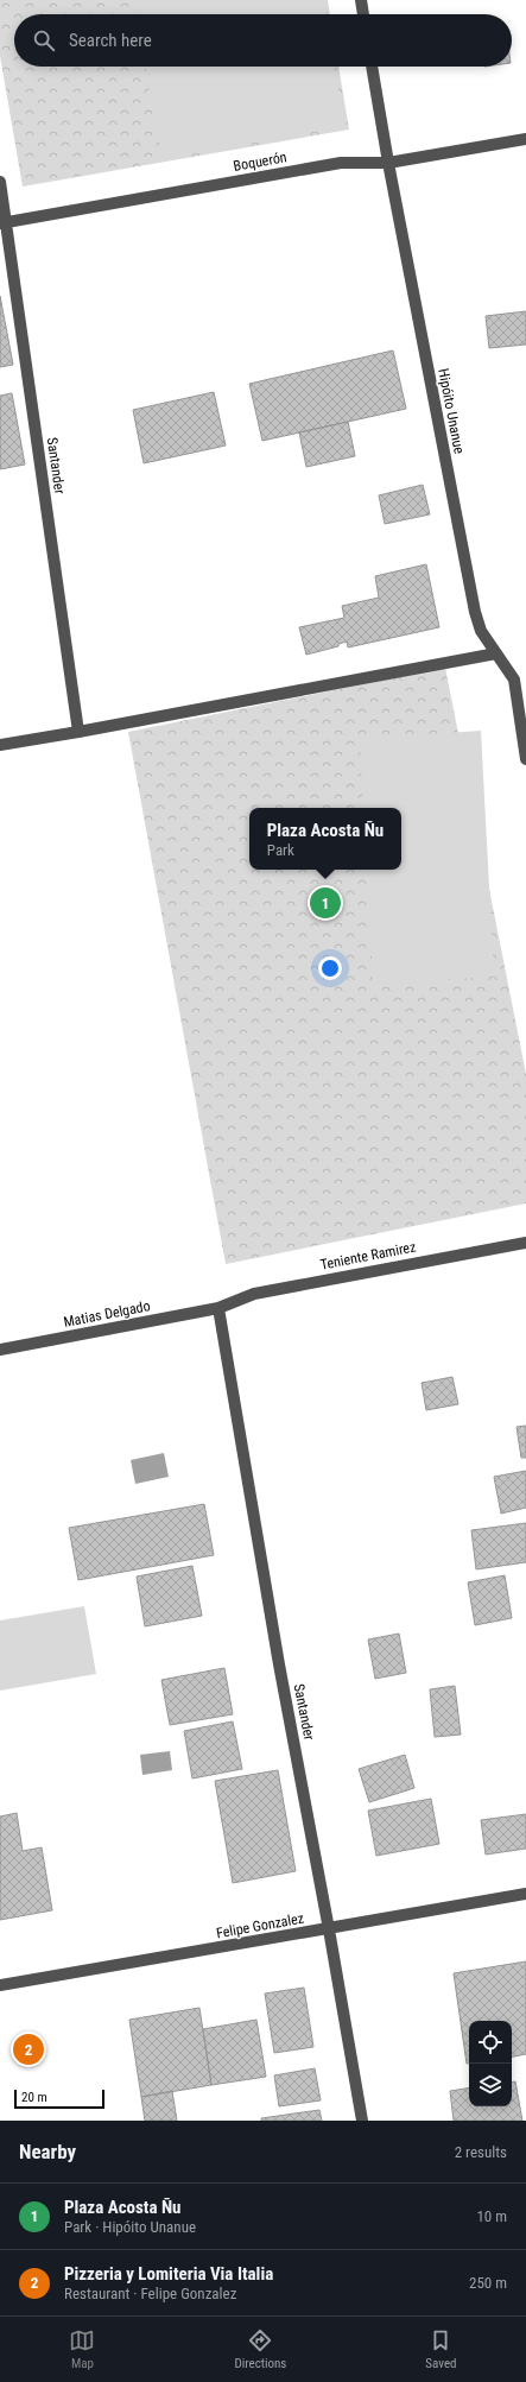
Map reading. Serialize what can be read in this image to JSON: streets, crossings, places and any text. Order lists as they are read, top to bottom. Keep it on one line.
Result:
{"streets":{"street":["Boquerón","Hipóito Unanue","Santander","Teniente Ramirez","Matias Delgado","Felipe Gonzalez"]},"crossings":[["Boquerón","Hipóito Unanue"],["Boquerón","Santander"],["Santander","Teniente Ramirez"],["Santander","Matias Delgado"],["Santander","Felipe Gonzalez"],["Teniente Ramirez","Matias Delgado"]],"scale_bar":"20 m","page":{"search":"Search here","popup":["Plaza Acosta Ñu","Park"],"pins":["1","2"],"scale":"20 m","heading":["Nearby","2 results"],"list":[{"mark":"1","name":"Plaza Acosta Ñu","note":"Park · Hipóito Unanue","value":"10 m"},{"mark":"2","name":"Pizzeria y Lomiteria Via Italia","note":"Restaurant · Felipe Gonzalez","value":"250 m"}],"nav":["Map","Directions","Saved"]}}
